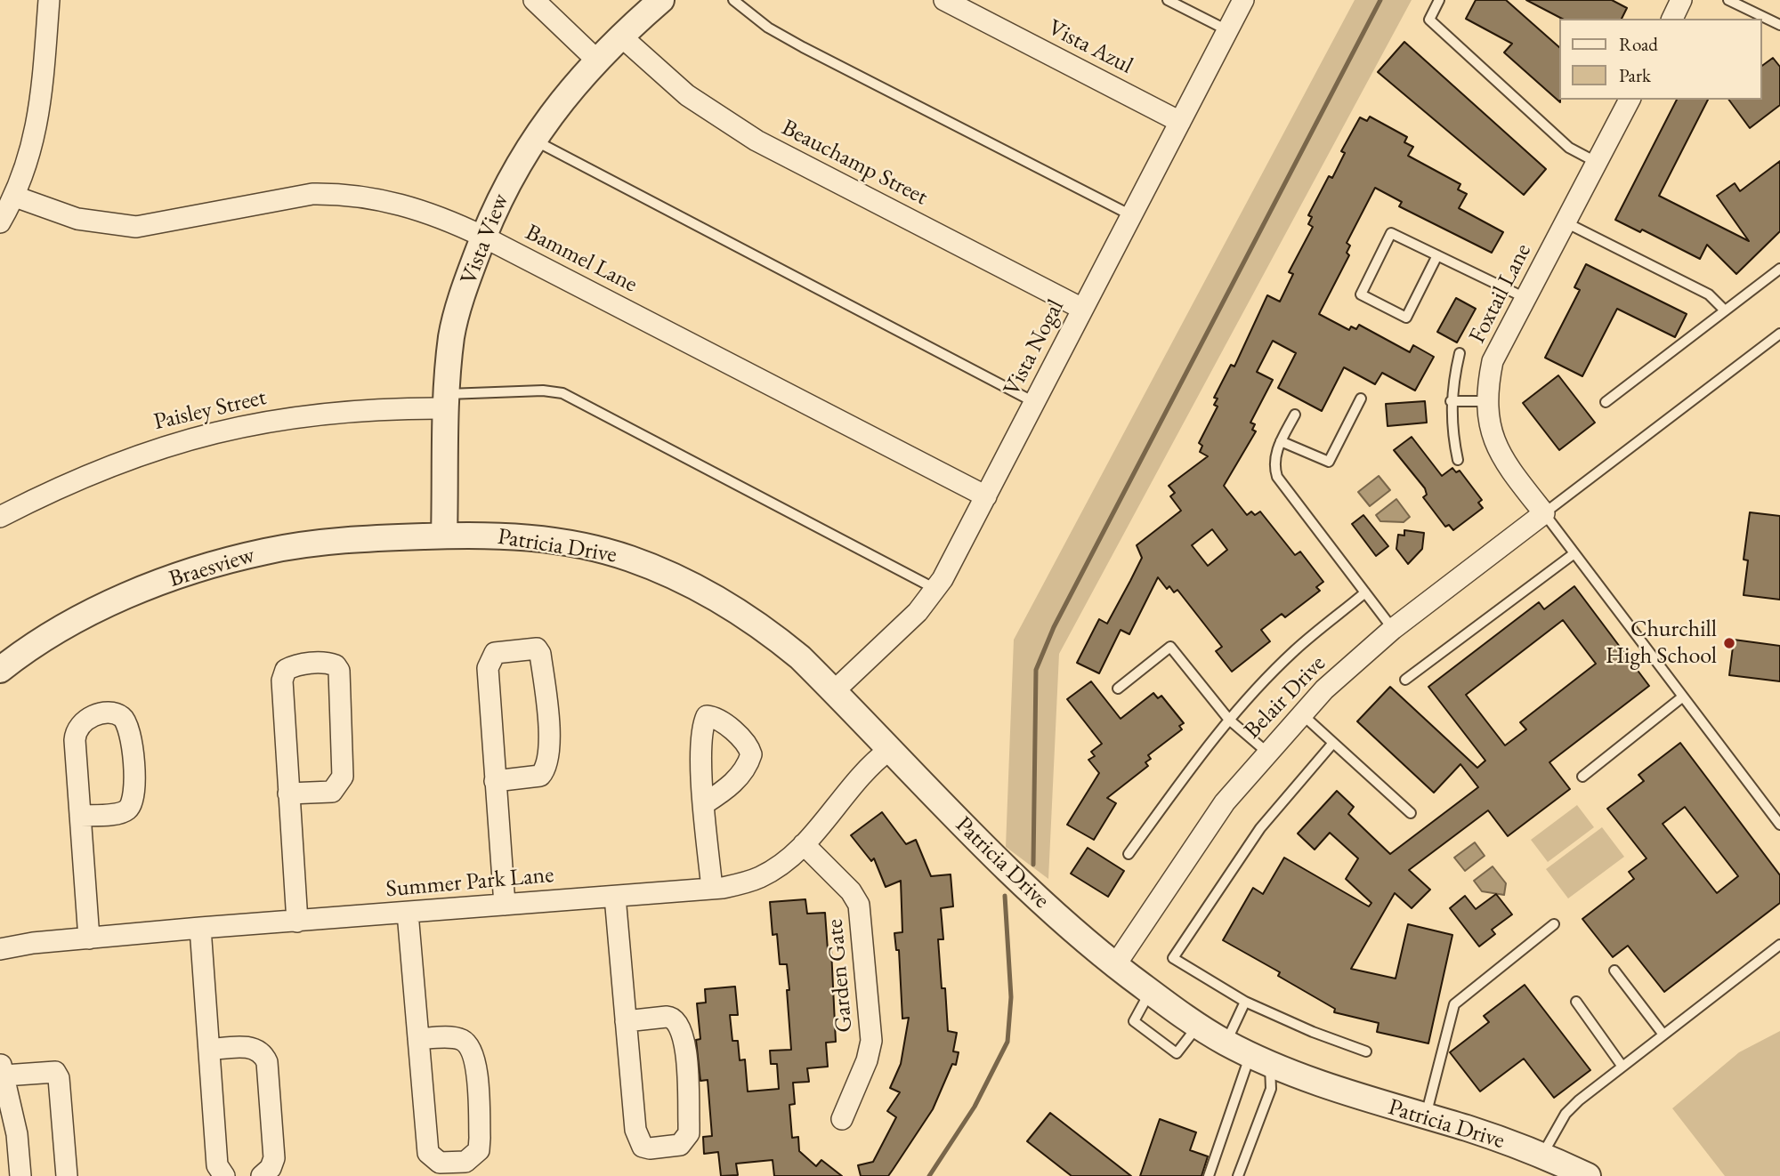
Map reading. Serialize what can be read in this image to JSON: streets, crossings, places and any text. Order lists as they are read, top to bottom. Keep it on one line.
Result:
{"streets":{"street":["Vista Azul","Beauchamp Street","Vista View","Bammel Lane","Foxtail Lane","Vista Nogal","Paisley Street","Patricia Drive","Braesview","Belair Drive","Summer Park Lane","Garden Gate"]},"crossings":[["Vista Azul","Vista Nogal"],["Beauchamp Street","Vista View"],["Beauchamp Street","Vista Nogal"],["Vista View","Bammel Lane"],["Vista View","Paisley Street"],["Vista View","Patricia Drive"],["Vista View","Braesview"],["Bammel Lane","Vista Nogal"],["Foxtail Lane","Belair Drive"],["Vista Nogal","Patricia Drive"],["Patricia Drive","Braesview"],["Patricia Drive","Belair Drive"],["Patricia Drive","Summer Park Lane"],["Summer Park Lane","Garden Gate"]],"places":["Churchill High School"],"legend":["Road","Park"]}
